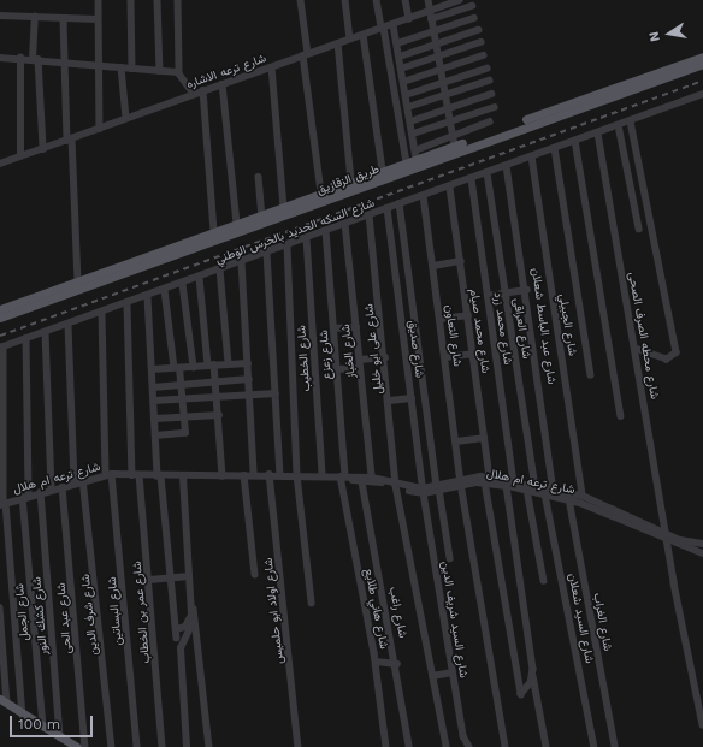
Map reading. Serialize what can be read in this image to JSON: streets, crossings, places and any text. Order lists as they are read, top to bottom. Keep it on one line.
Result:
{"streets":{"main road":["طريق الزقازيق"],"street":["شارع ترعه الاشاره","شارع السكه الحديد بالحرس الوطني","شارع الجبيلي","شارع عبد الباسط شعلان","شارع محمد زرد","شارع العراقى","شارع محمد صيام","شارع التعاون","شارع محطه الصرف الصحى","شارع على ابو خليل","شارع صديق","شارع الخباز","شارع زعزع","شارع الخطيب","شارع ترعه ام هلال","شارع هاني طلايع","شارع البساتين","شارع اولاد ابو حلميس","شارع الجمل","شارع عمر بن الخطاب","شارع راغب","شارع شرف الدين","شارع كشك النور","شارع عبد الحى","شارع السيد شعلان","شارع السيد شريف الدين","شارع الغراب"]},"crossings":[["شارع السكه الحديد بالحرس الوطني","شارع الجبيلي"],["شارع السكه الحديد بالحرس الوطني","شارع عبد الباسط شعلان"],["شارع السكه الحديد بالحرس الوطني","شارع محمد زرد"],["شارع السكه الحديد بالحرس الوطني","شارع العراقى"],["شارع السكه الحديد بالحرس الوطني","شارع محمد صيام"],["شارع السكه الحديد بالحرس الوطني","شارع التعاون"],["شارع السكه الحديد بالحرس الوطني","شارع محطه الصرف الصحى"],["شارع السكه الحديد بالحرس الوطني","شارع على ابو خليل"],["شارع السكه الحديد بالحرس الوطني","شارع صديق"],["شارع السكه الحديد بالحرس الوطني","شارع الخباز"],["شارع السكه الحديد بالحرس الوطني","شارع زعزع"],["شارع السكه الحديد بالحرس الوطني","شارع الخطيب"],["شارع السكه الحديد بالحرس الوطني","شارع البساتين"],["شارع السكه الحديد بالحرس الوطني","شارع الجمل"],["شارع السكه الحديد بالحرس الوطني","شارع عمر بن الخطاب"],["شارع الجبيلي","شارع ترعه ام هلال"],["شارع عبد الباسط شعلان","شارع ترعه ام هلال"],["شارع محمد زرد","شارع ترعه ام هلال"],["شارع العراقى","شارع ترعه ام هلال"],["شارع محمد صيام","شارع ترعه ام هلال"],["شارع التعاون","شارع ترعه ام هلال"],["شارع محطه الصرف الصحى","شارع ترعه ام هلال"],["شارع على ابو خليل","شارع ترعه ام هلال"],["شارع صديق","شارع ترعه ام هلال"],["شارع صديق","شارع السيد شريف الدين"],["شارع الخباز","شارع ترعه ام هلال"],["شارع زعزع","شارع ترعه ام هلال"],["شارع زعزع","شارع هاني طلايع"],["شارع الخطيب","شارع ترعه ام هلال"],["شارع ترعه ام هلال","شارع هاني طلايع"],["شارع ترعه ام هلال","شارع البساتين"],["شارع ترعه ام هلال","شارع اولاد ابو حلميس"],["شارع ترعه ام هلال","شارع الجمل"],["شارع ترعه ام هلال","شارع عمر بن الخطاب"],["شارع ترعه ام هلال","شارع راغب"],["شارع ترعه ام هلال","شارع شرف الدين"],["شارع ترعه ام هلال","شارع كشك النور"],["شارع ترعه ام هلال","شارع عبد الحى"],["شارع ترعه ام هلال","شارع السيد شعلان"],["شارع ترعه ام هلال","شارع السيد شريف الدين"],["شارع ترعه ام هلال","شارع الغراب"]],"scale_bar":"100 m","north":"left"}
